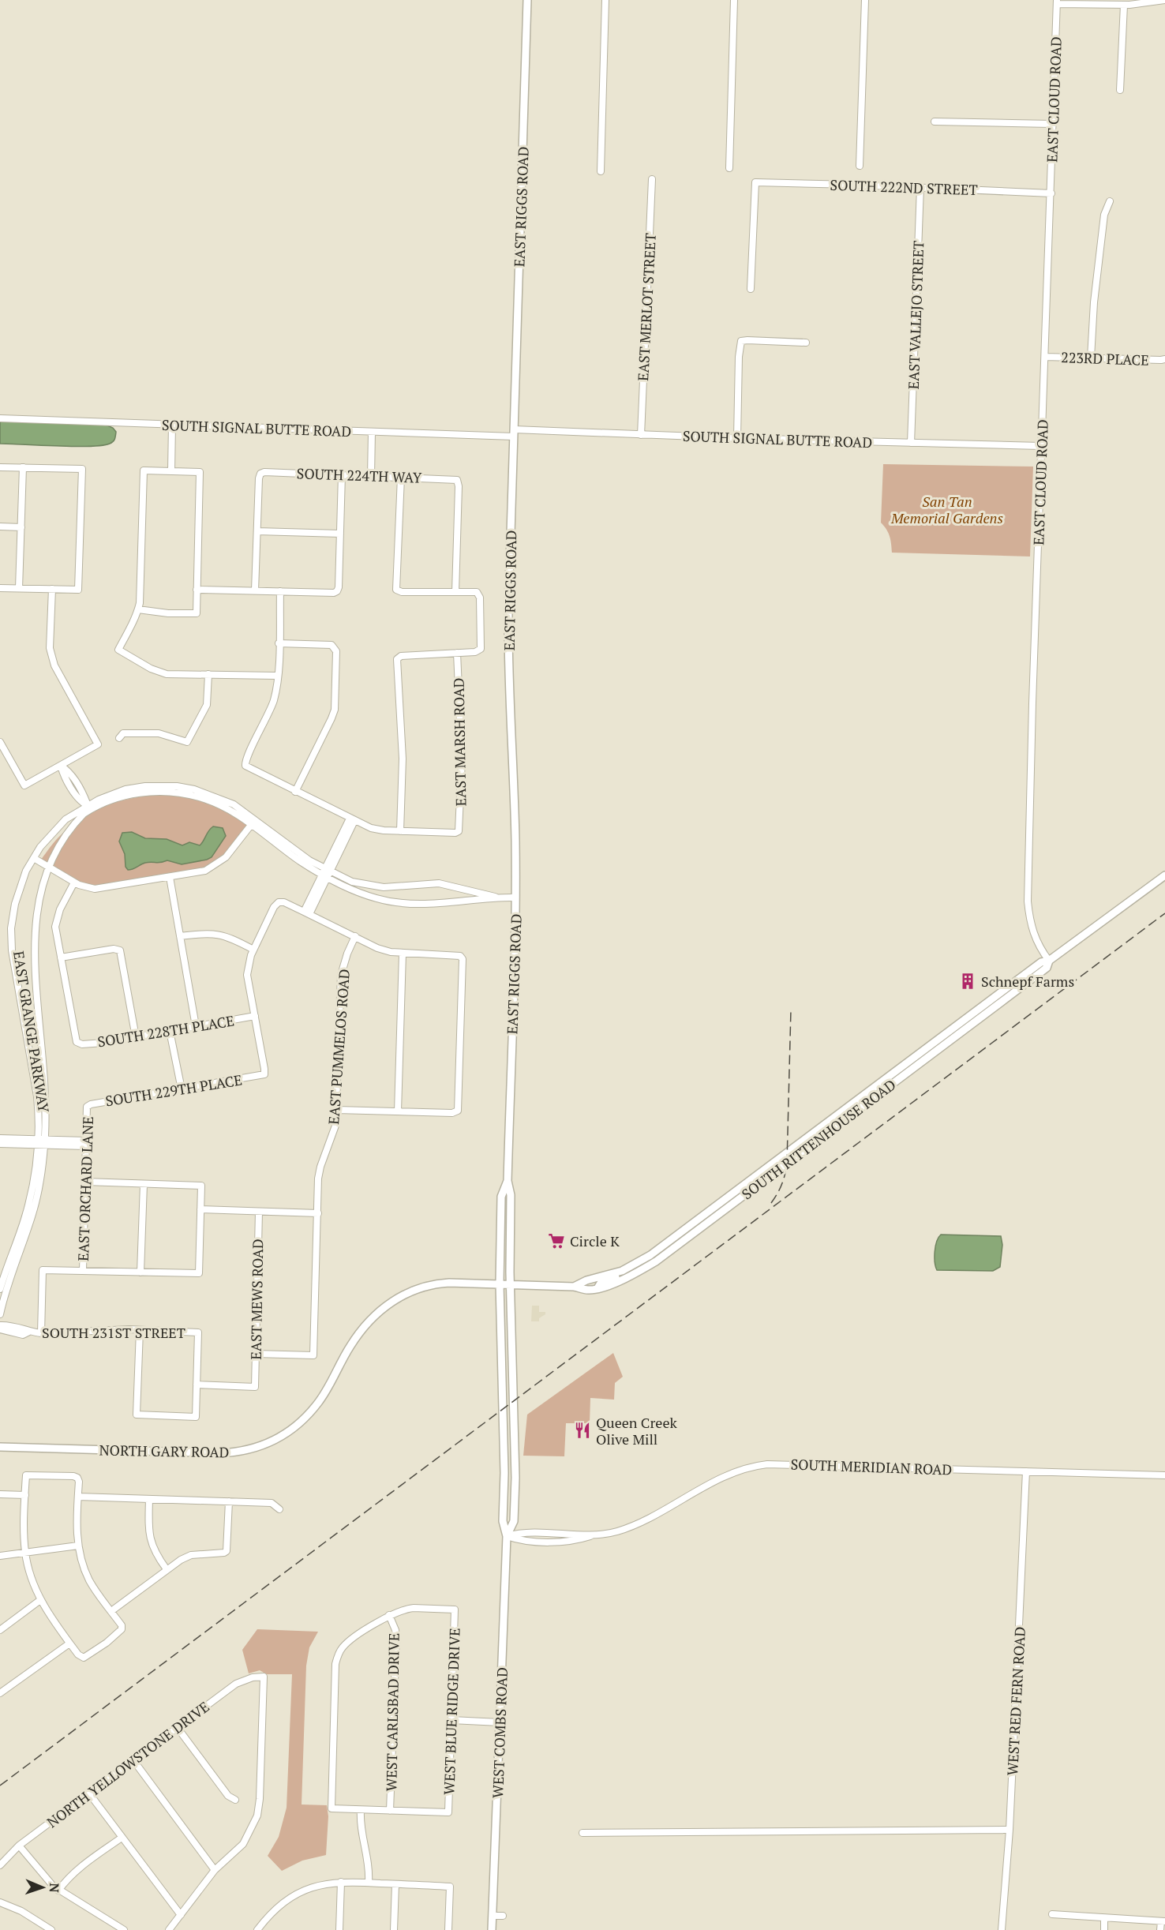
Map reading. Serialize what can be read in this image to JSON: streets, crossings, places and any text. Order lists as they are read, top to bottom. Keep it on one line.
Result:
{"streets":{"main road":["EAST RIGGS ROAD","SOUTH RITTENHOUSE ROAD","NORTH GARY ROAD","WEST COMBS ROAD"],"street":["EAST CLOUD ROAD","SOUTH 222ND STREET","EAST MERLOT STREET","EAST VALLEJO STREET","223RD PLACE","SOUTH SIGNAL BUTTE ROAD","SOUTH 224TH WAY","EAST MARSH ROAD","SOUTH 228TH PLACE","EAST GRANGE PARKWAY","EAST PUMMELOS ROAD","SOUTH 229TH PLACE","EAST ORCHARD LANE","EAST MEWS ROAD","SOUTH 231ST STREET","SOUTH MERIDIAN ROAD","WEST RED FERN ROAD","WEST BLUE RIDGE DRIVE","WEST CARLSBAD DRIVE","NORTH YELLOWSTONE DRIVE"]},"crossings":[["EAST CLOUD ROAD","SOUTH 222ND STREET"],["EAST CLOUD ROAD","223RD PLACE"],["EAST CLOUD ROAD","SOUTH SIGNAL BUTTE ROAD"],["EAST CLOUD ROAD","SOUTH RITTENHOUSE ROAD"],["SOUTH 222ND STREET","EAST VALLEJO STREET"],["EAST RIGGS ROAD","SOUTH SIGNAL BUTTE ROAD"],["EAST RIGGS ROAD","SOUTH RITTENHOUSE ROAD"],["EAST RIGGS ROAD","NORTH GARY ROAD"],["EAST RIGGS ROAD","WEST COMBS ROAD"],["EAST MERLOT STREET","SOUTH SIGNAL BUTTE ROAD"],["EAST VALLEJO STREET","SOUTH SIGNAL BUTTE ROAD"],["SOUTH 228TH PLACE","SOUTH 229TH PLACE"],["EAST PUMMELOS ROAD","EAST MEWS ROAD"],["SOUTH 229TH PLACE","EAST ORCHARD LANE"],["SOUTH RITTENHOUSE ROAD","NORTH GARY ROAD"],["SOUTH RITTENHOUSE ROAD","WEST COMBS ROAD"],["EAST MEWS ROAD","SOUTH 231ST STREET"],["NORTH GARY ROAD","WEST COMBS ROAD"],["SOUTH MERIDIAN ROAD","WEST RED FERN ROAD"],["SOUTH MERIDIAN ROAD","WEST COMBS ROAD"],["WEST BLUE RIDGE DRIVE","WEST CARLSBAD DRIVE"]],"parks":["San Tan Memorial Gardens"],"places":{"building":["Schnepf Farms"],"supermarket":["Circle K"],"restaurant":["Queen Creek Olive Mill"]},"north":"right"}
